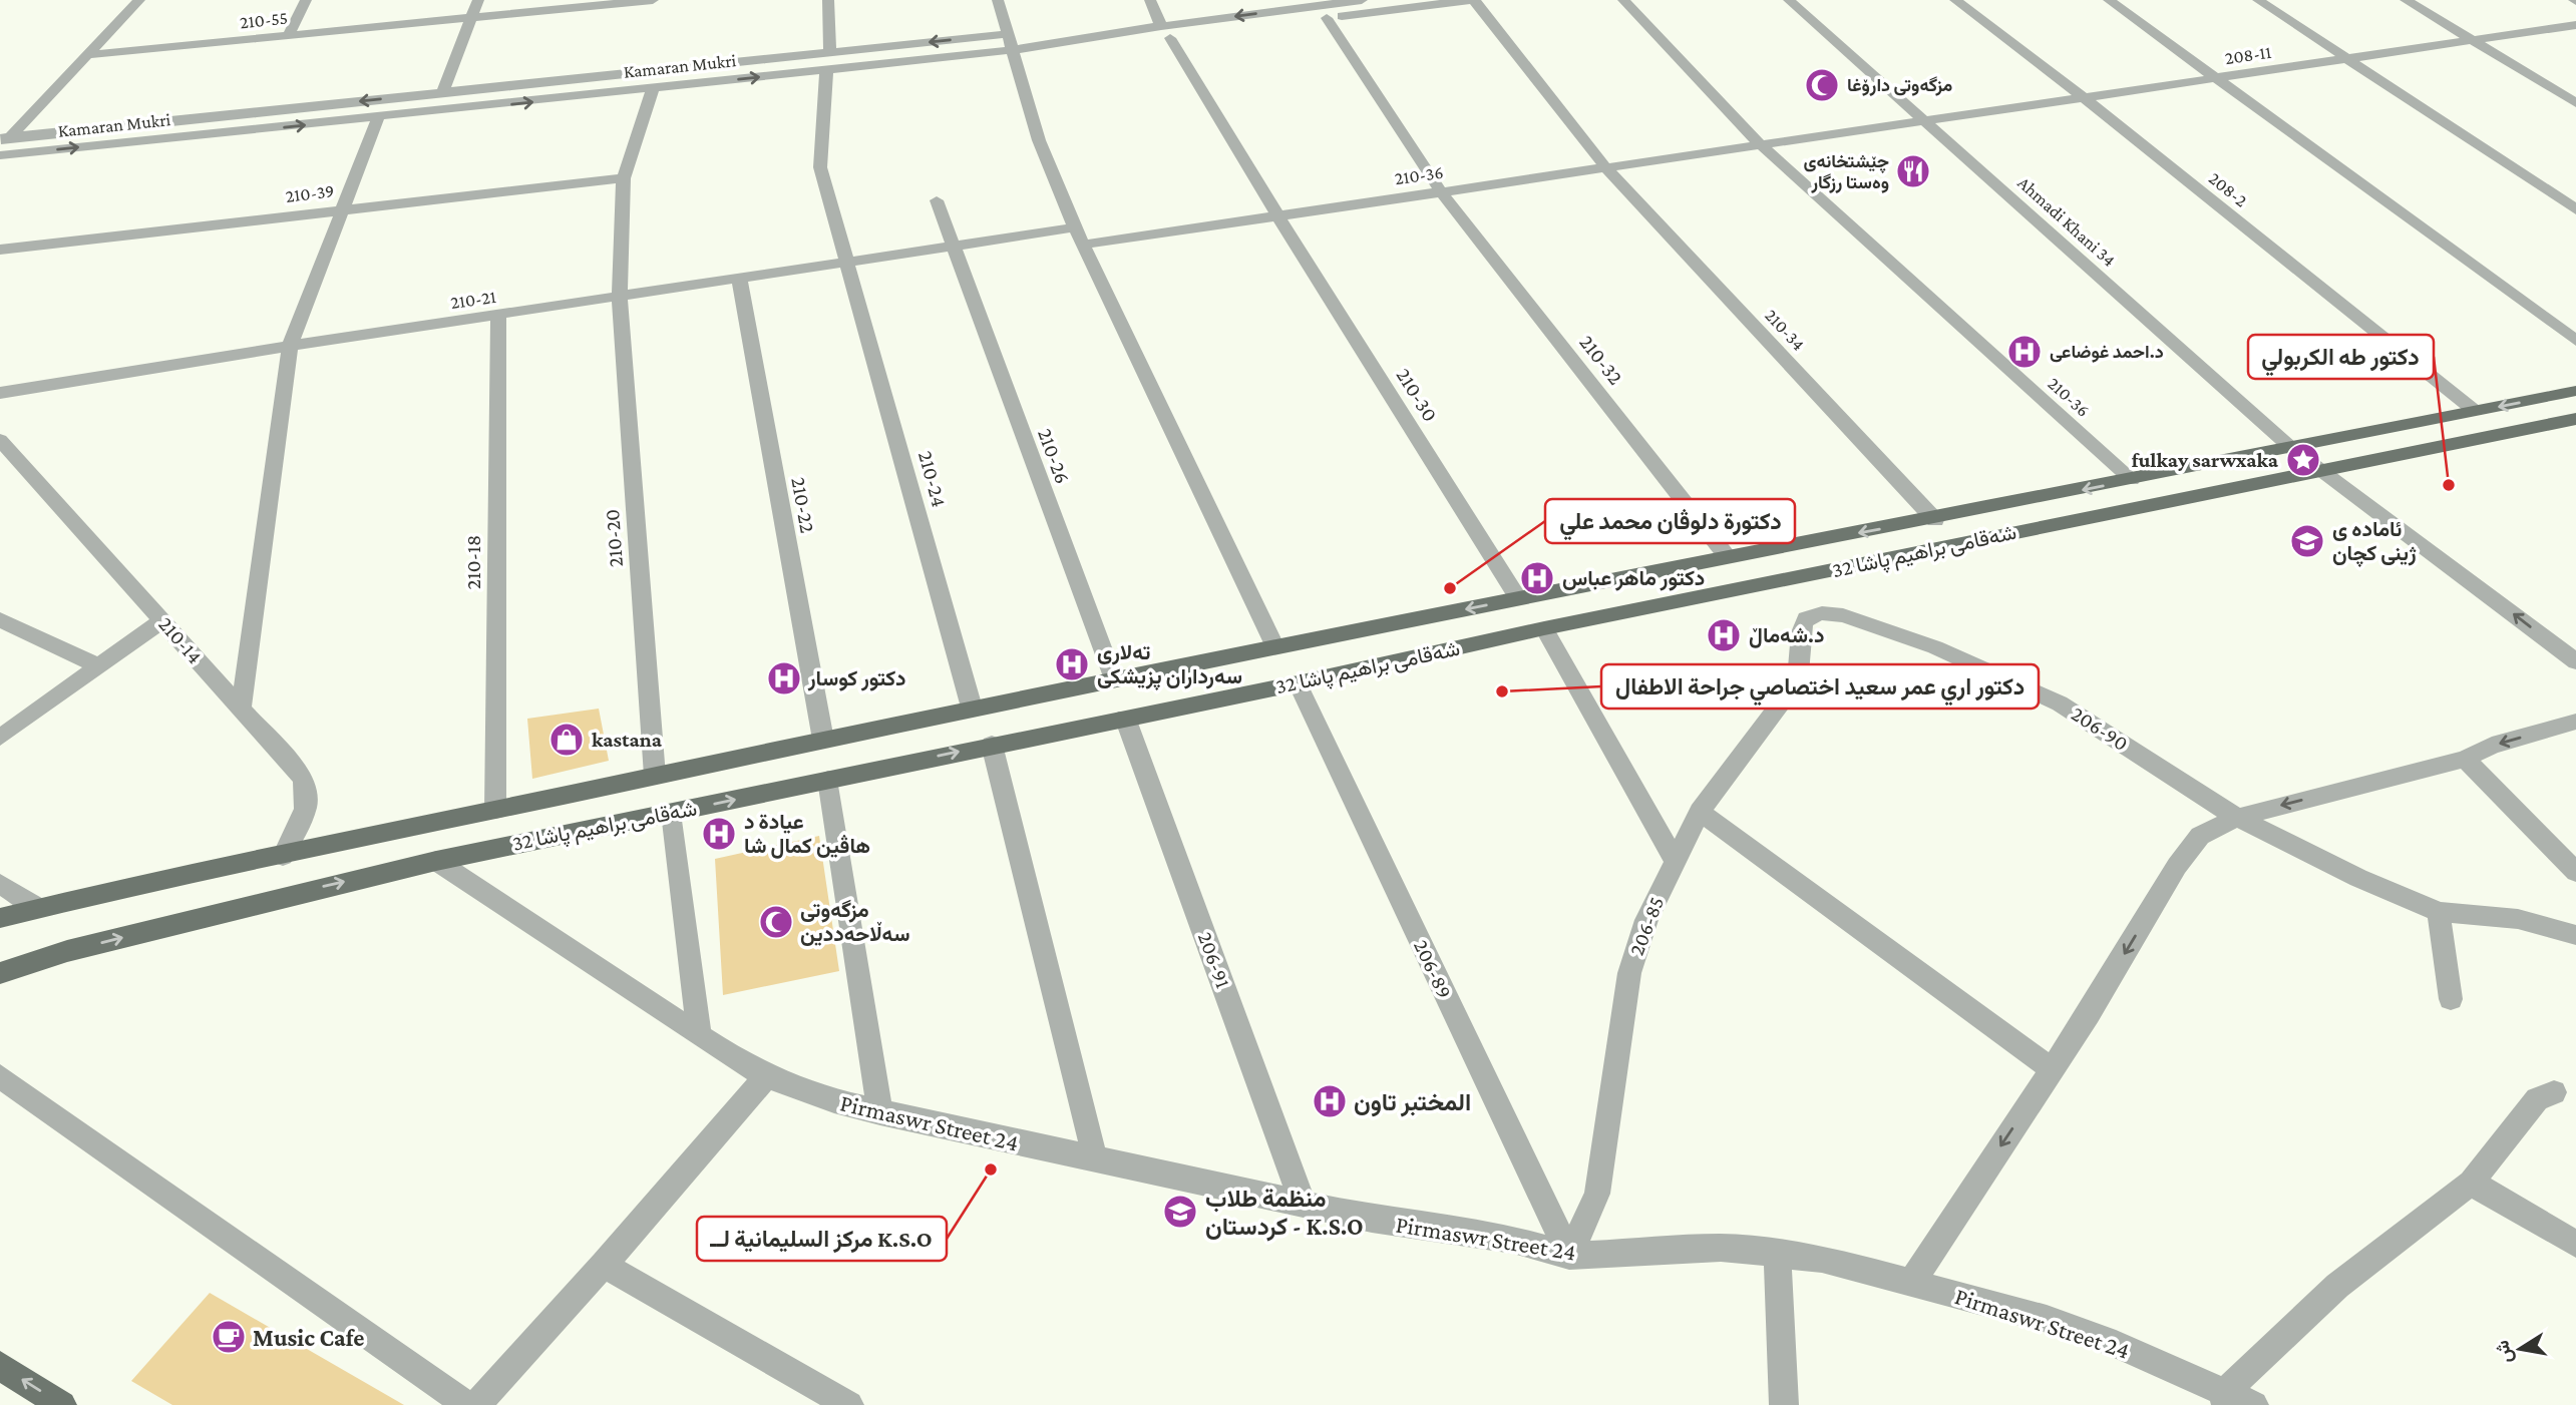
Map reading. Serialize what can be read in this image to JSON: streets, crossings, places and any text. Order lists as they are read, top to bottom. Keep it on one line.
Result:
{"streets":{"main road":["شەقامی براهیم پاشا 32"],"street":["210-55","208-11","Kamaran Mukri","210-36","208-2","210-39","Ahmadi Khani 34","210-21","210-34","210-32","210-30","210-26","210-24","210-22","210-20","210-18","210-14","206-90","206-85","206-91","206-89","Pirmaswr Street 24"]},"crossings":[["208-11","210-36"],["208-11","208-2"],["208-11","Ahmadi Khani 34"],["Kamaran Mukri","210-34"],["Kamaran Mukri","210-32"],["Kamaran Mukri","210-30"],["Kamaran Mukri","210-24"],["Kamaran Mukri","210-20"],["210-36","Ahmadi Khani 34"],["210-36","210-21"],["210-36","210-34"],["210-36","210-32"],["210-36","210-30"],["210-36","شەقامی براهیم پاشا 32"],["208-2","شەقامی براهیم پاشا 32"],["210-39","210-20"],["Ahmadi Khani 34","شەقامی براهیم پاشا 32"],["210-21","210-26"],["210-21","210-24"],["210-21","210-22"],["210-21","210-20"],["210-21","210-18"],["210-34","شەقامی براهیم پاشا 32"],["210-32","شەقامی براهیم پاشا 32"],["210-30","شەقامی براهیم پاشا 32"],["210-26","شەقامی براهیم پاشا 32"],["210-24","شەقامی براهیم پاشا 32"],["210-22","شەقامی براهیم پاشا 32"],["210-20","شەقامی براهیم پاشا 32"],["شەقامی براهیم پاشا 32","210-18"],["شەقامی براهیم پاشا 32","210-14"],["شەقامی براهیم پاشا 32","206-91"],["شەقامی براهیم پاشا 32","206-89"],["شەقامی براهیم پاشا 32","Pirmaswr Street 24"],["206-90","206-85"],["206-85","206-89"],["206-85","Pirmaswr Street 24"],["206-91","Pirmaswr Street 24"],["206-89","Pirmaswr Street 24"]],"places":{"mosque":["مزگەوتی دارۆغا","مزگەوتی سەڵاحەددین"],"restaurant":["چێشتخانەی وەستا رزگار"],"hospital":["د.احمد غوضاعی","دكتور ماهر عباس","د.شەماڵ","تەلاری سەرداران پزیشکی","دكتور كوسار","عيادة د هاڤین کمال شا","المختبر تاون"],"place":["fulkay sarwxaka"],"other":["دكتور طه الكربولي","دكتورة دلوڤان محمد علي","دكتور اري عمر سعيد اختصاصي جراحة الاطفال","مرکز السلیمانیة لــ K.S.O"],"school or university":["ئاماده ى ژينى كچان","منظمة طلاب كردستان - K.S.O"],"shop":["kastana"],"cafe":["Music Cafe"]},"north":"left"}
